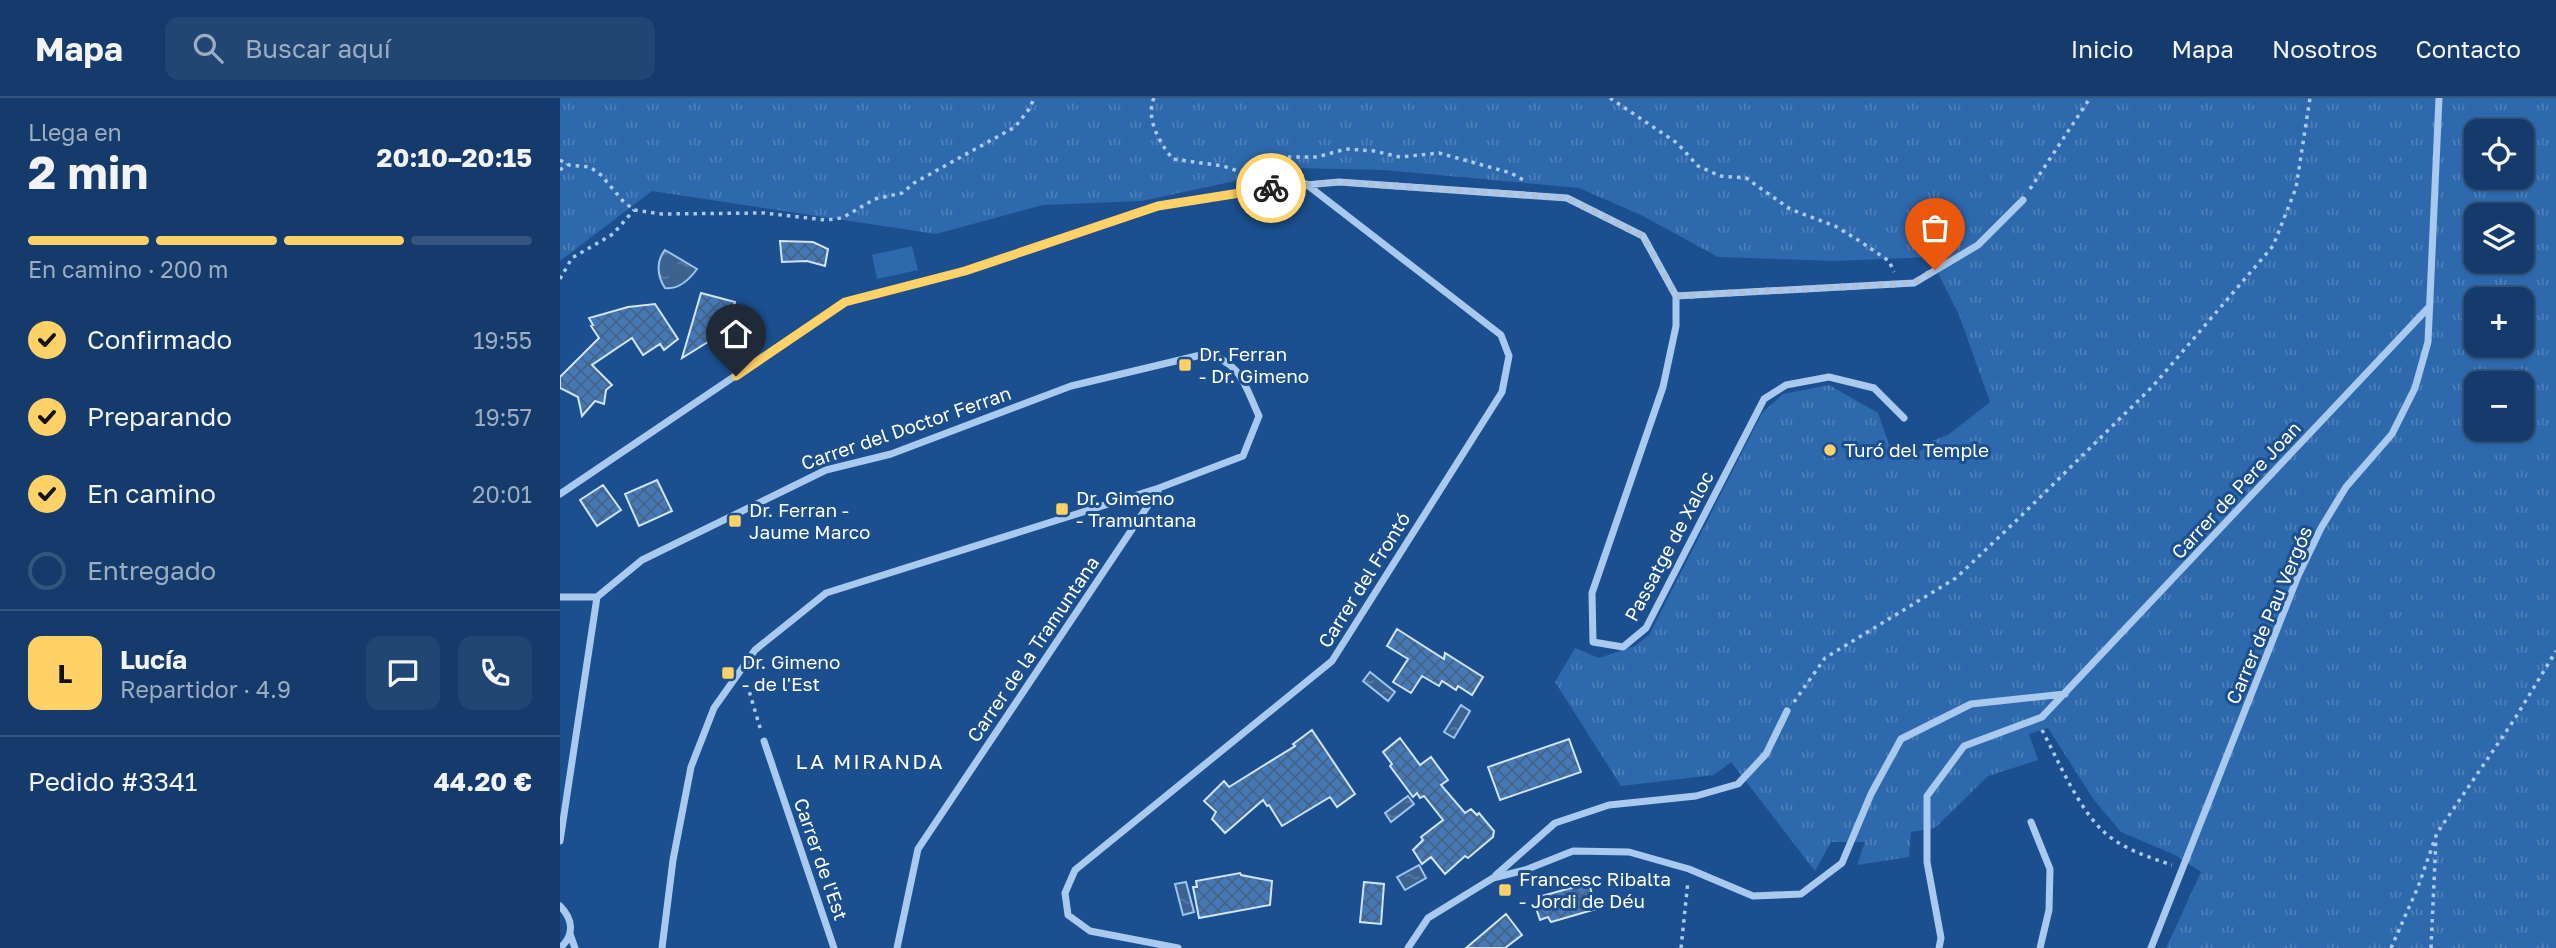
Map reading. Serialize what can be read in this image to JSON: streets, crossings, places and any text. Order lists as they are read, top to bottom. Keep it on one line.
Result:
{"streets":{"street":["Carrer del Doctor Ferran","Carrer de Pere Joan","Passatge de Xaloc","Carrer del Frontó","Carrer de Pau Vergós","Carrer de la Tramuntana","Carrer de l'Est"]},"crossings":[["Carrer del Doctor Ferran","Carrer de la Tramuntana"],["Carrer de Pere Joan","Carrer de Pau Vergós"]],"districts":["LA MIRANDA"],"places":{"transit":["Dr. Ferran - Dr. Gimeno","Dr. Gimeno - Tramuntana","Dr. Ferran - Jaume Marco","Dr. Gimeno - de l'Est","Francesc Ribalta - Jordi de Déu"],"other":["Turó del Temple"]},"page":{"header":"Mapa","search":"Buscar aquí","nav":["Inicio","Mapa","Nosotros","Contacto"],"heading":["2 min","Llega en","20:10–20:15"],"panel":["Lucía","Repartidor · 4.9","Pedido #3341","44.20 €"],"map_buttons":["+","−"],"bar":"En camino · 200 m","list":[["Confirmado","19:55"],["Preparando","19:57"],["En camino","20:01"],"Entregado"],"round":"L"}}
